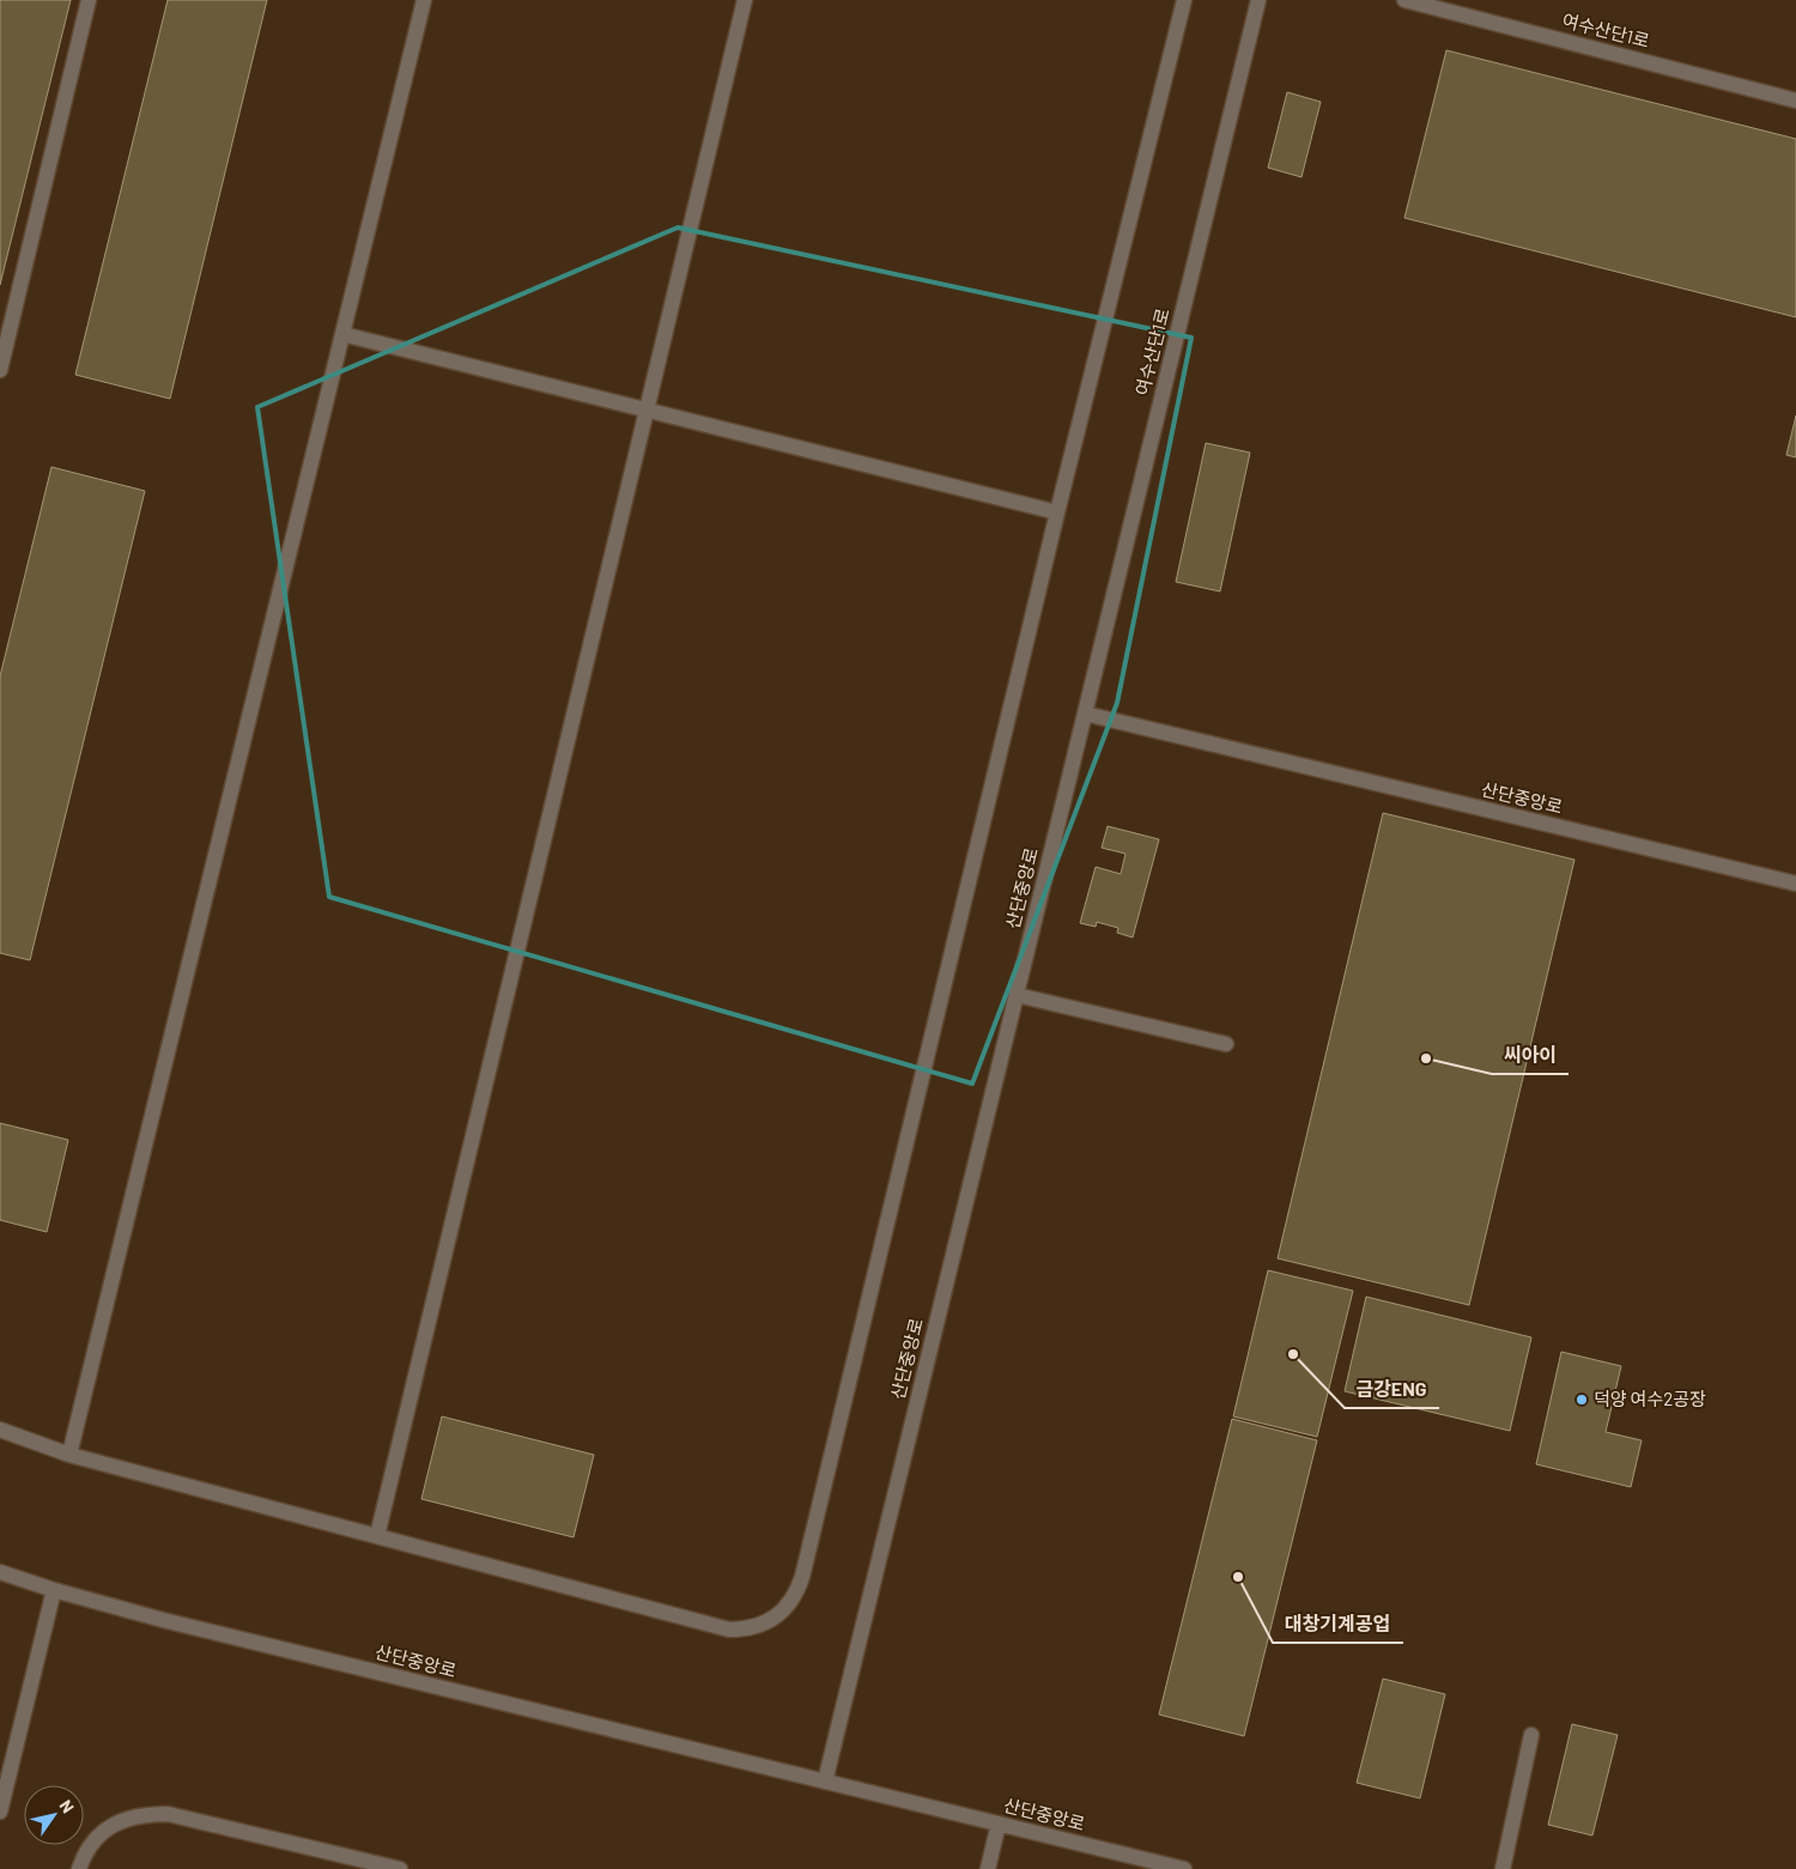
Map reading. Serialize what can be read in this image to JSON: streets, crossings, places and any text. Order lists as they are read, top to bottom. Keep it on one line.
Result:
{"streets":{"street":["여수산단1로","산단중앙로"]},"crossings":[["여수산단1로","산단중앙로"]],"places":["씨아이","금강ENG","덕양 여수2공장","대창기계공업"],"north":"top right"}
